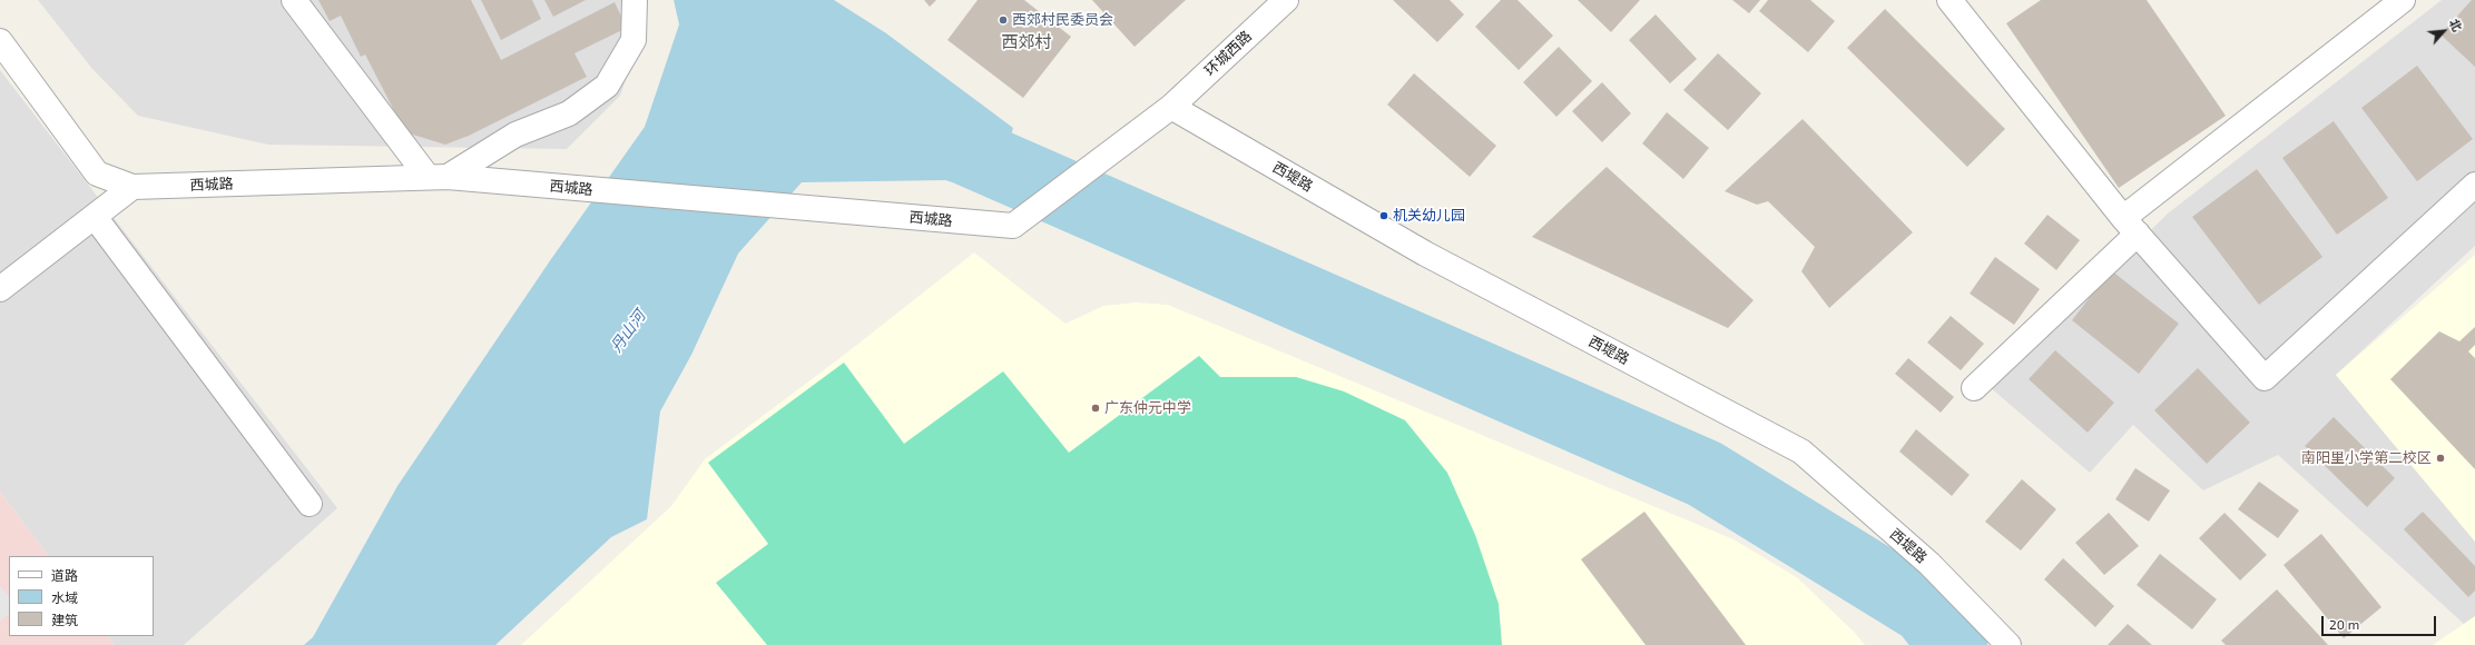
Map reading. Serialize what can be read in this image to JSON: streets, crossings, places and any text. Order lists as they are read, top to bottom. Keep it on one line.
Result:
{"streets":{"street":["环城西路","西堤路","西城路"]},"crossings":[["环城西路","西堤路"],["环城西路","西城路"],["西堤路","西城路"]],"districts":["西郊村"],"water":["丹山河"],"places":["西郊村民委员会","机关幼儿园","广东仲元中学","南阳里小学第二校区"],"legend":["道路","水域","建筑"],"scale_bar":"20 m","north":"top right"}
